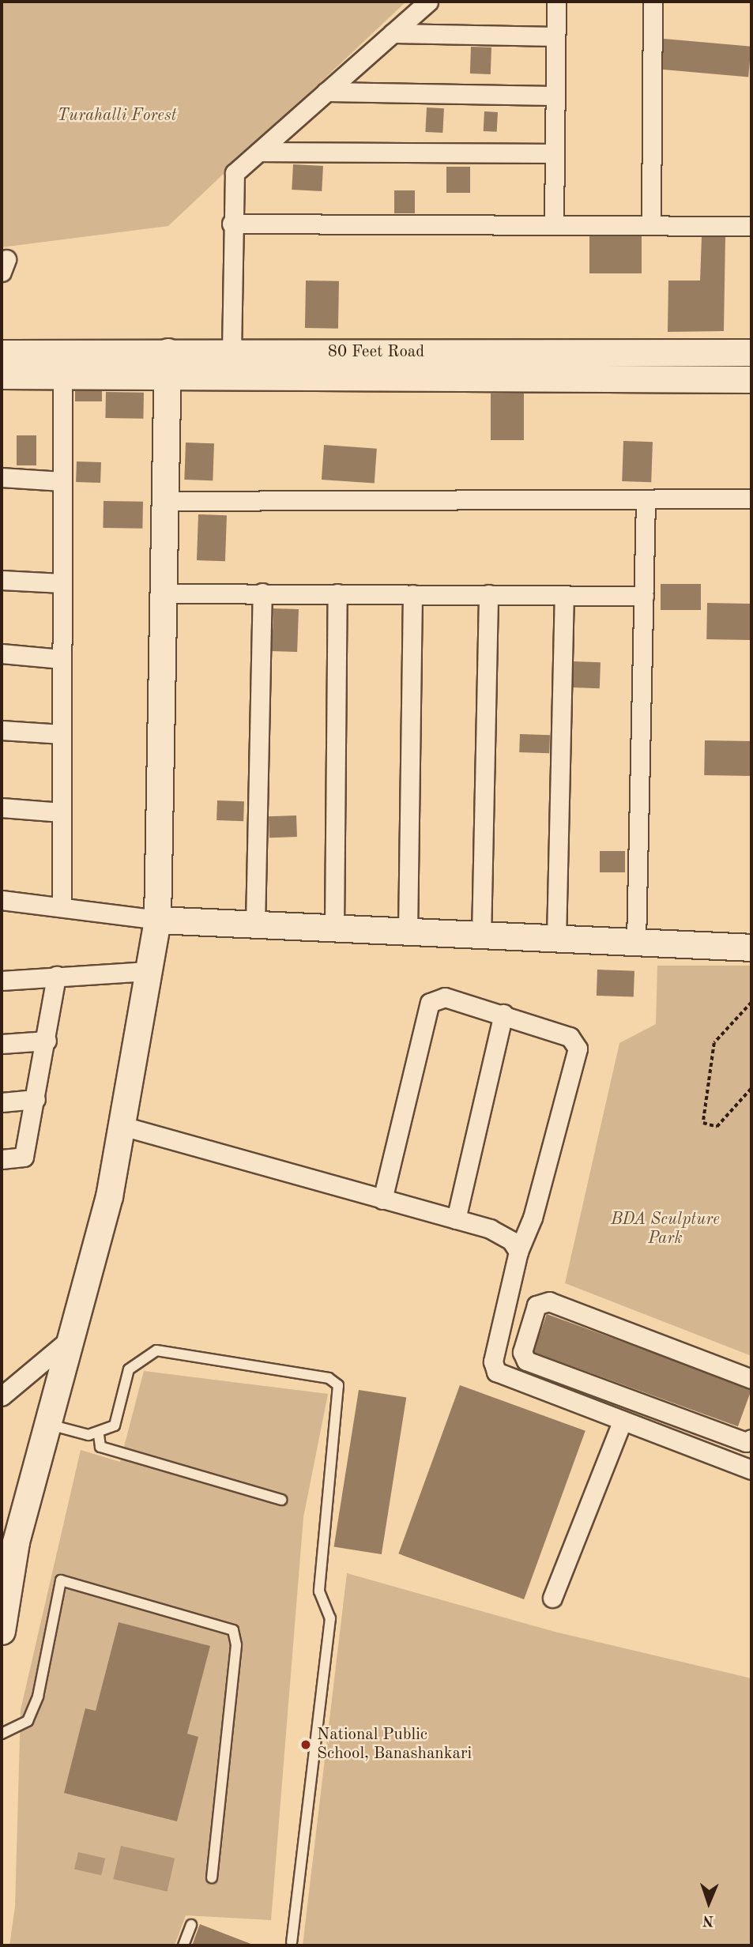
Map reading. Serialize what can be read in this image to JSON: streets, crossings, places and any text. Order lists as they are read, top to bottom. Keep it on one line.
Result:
{"streets":{"street":["80 Feet Road"]},"parks":["Turahalli Forest","BDA Sculpture Park"],"places":["National Public School, Banashankari"],"north":"bottom"}
